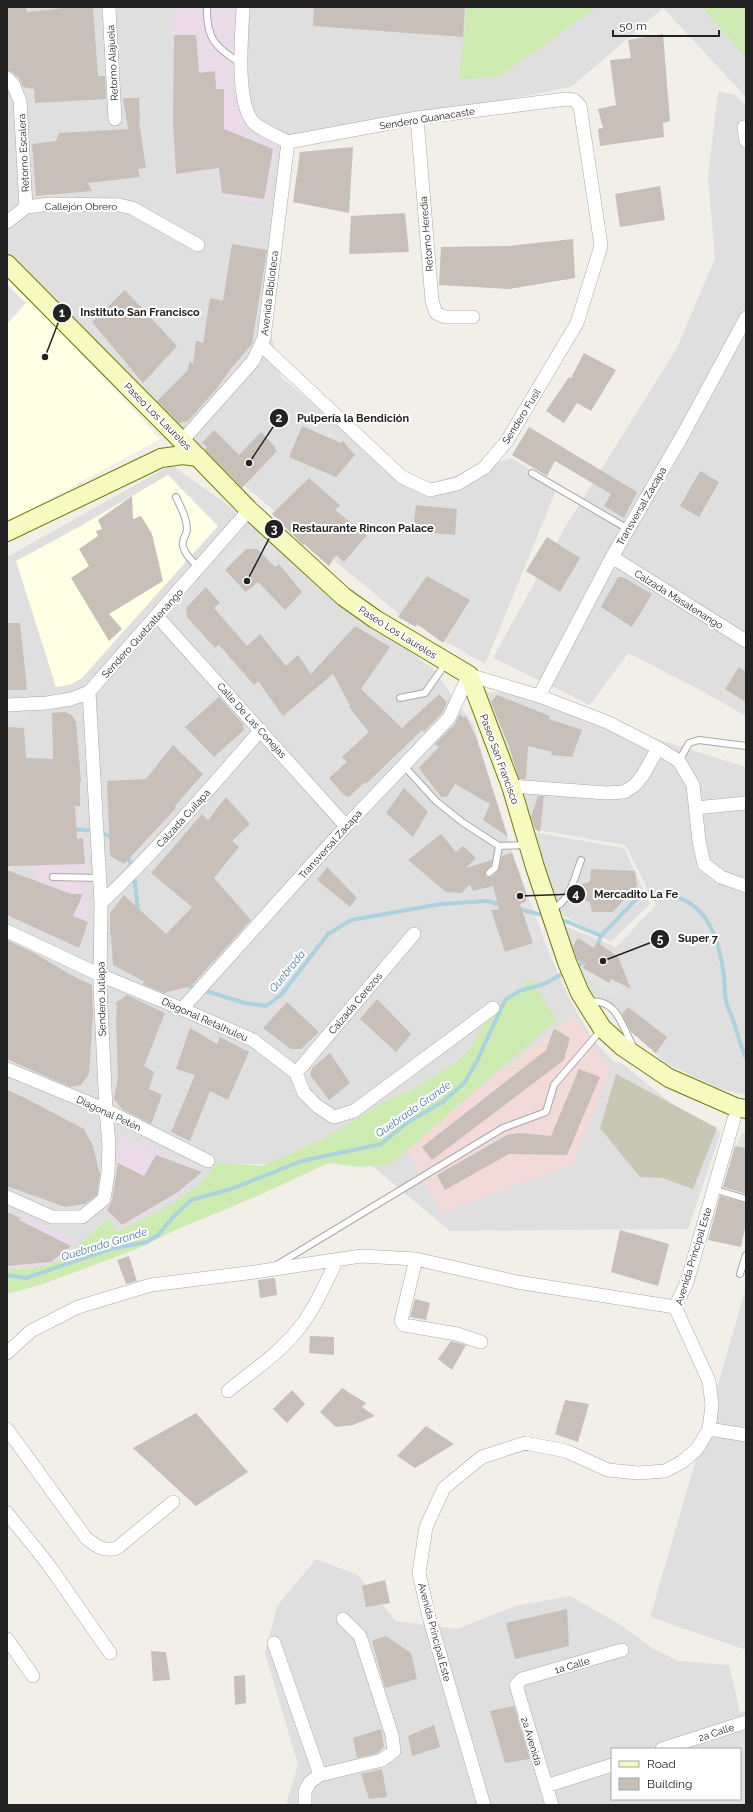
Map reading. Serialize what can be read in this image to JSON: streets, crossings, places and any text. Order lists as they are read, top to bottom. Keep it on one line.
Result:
{"streets":{"street":["Retorno Alajuela","Sendero Guanacaste","Retorno Escalera","Callejón Obrero","Retorno Heredia","Avenida Biblioteca","Paseo Los Laureles","Sendero Fusil","Transversal Zacapa","Calzada Masatenango","Sendero Quetzaltenango","Calle De Las Conejas","Paseo San Francisco","Calzada Cuilapa","Sendero Jutiapa","Calzada Cerezos","Diagonal Retalhuleu","Diagonal Petén","Avenida Principal Este","1a Calle","2a Calle","2a Avenida"]},"crossings":[["Sendero Guanacaste","Retorno Heredia"],["Sendero Guanacaste","Avenida Biblioteca"],["Sendero Guanacaste","Sendero Fusil"],["Retorno Escalera","Callejón Obrero"],["Avenida Biblioteca","Paseo Los Laureles"],["Avenida Biblioteca","Sendero Fusil"],["Paseo Los Laureles","Transversal Zacapa"],["Paseo Los Laureles","Sendero Quetzaltenango"],["Paseo Los Laureles","Paseo San Francisco"],["Transversal Zacapa","Calzada Masatenango"],["Transversal Zacapa","Calle De Las Conejas"],["Transversal Zacapa","Paseo San Francisco"],["Transversal Zacapa","Diagonal Retalhuleu"],["Sendero Quetzaltenango","Calle De Las Conejas"],["Sendero Quetzaltenango","Sendero Jutiapa"],["Calle De Las Conejas","Calzada Cuilapa"],["Paseo San Francisco","Avenida Principal Este"],["Calzada Cuilapa","Sendero Jutiapa"],["Sendero Jutiapa","Diagonal Retalhuleu"],["Sendero Jutiapa","Diagonal Petén"],["Calzada Cerezos","Diagonal Retalhuleu"],["1a Calle","2a Avenida"]],"water":["Quebrada","Quebrada Grande"],"places":["Instituto San Francisco","Pulpería la Bendición","Restaurante Rincon Palace","Mercadito La Fe","Super 7"],"legend":["Road","Building"],"scale_bar":"50 m"}
